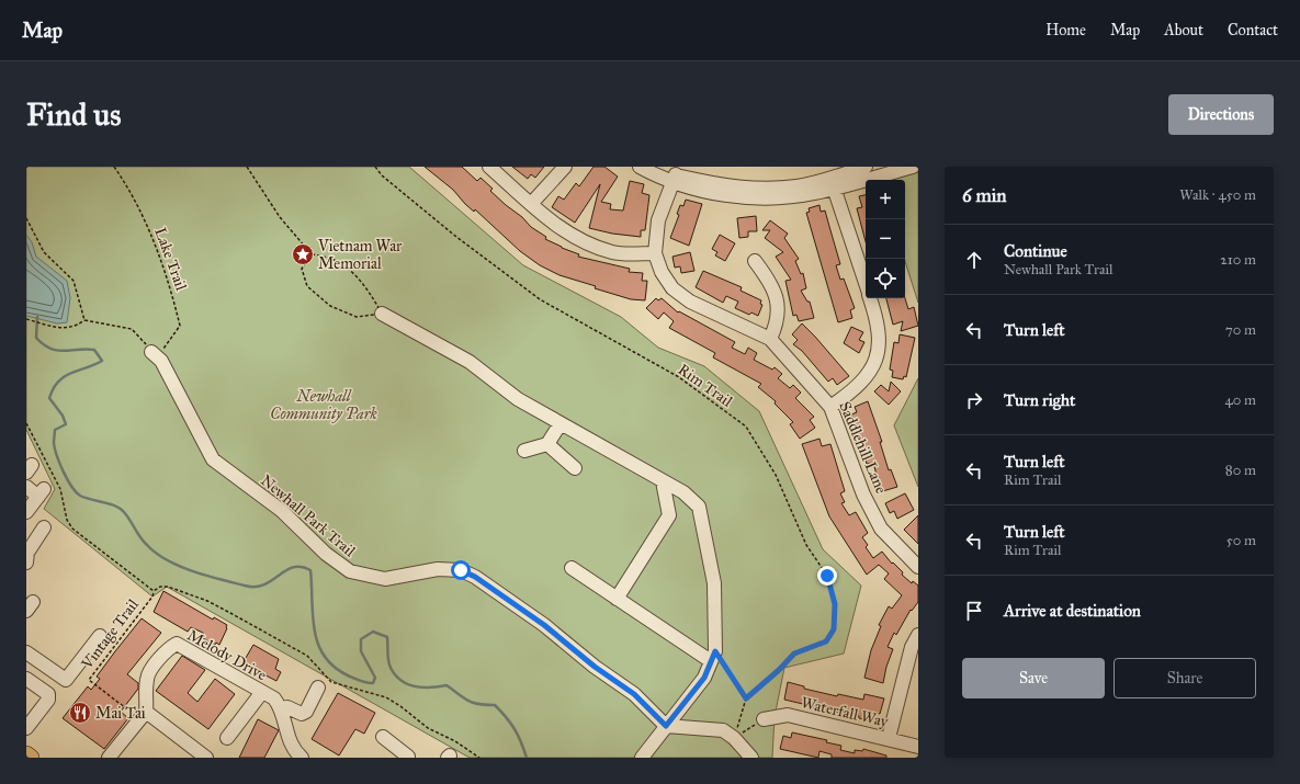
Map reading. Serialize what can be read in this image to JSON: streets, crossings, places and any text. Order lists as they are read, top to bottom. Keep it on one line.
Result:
{"streets":{"street":["Saddlehill Lane","Newhall Park Trail","Melody Drive","Waterfall Way"],"path":["Lake Trail","Rim Trail","Vintage Trail"]},"crossings":[["Lake Trail","Newhall Park Trail"],["Vintage Trail","Melody Drive"]],"parks":["Newhall Community Park"],"places":{"place":["Vietnam War Memorial"],"restaurant":["Mai Tai"]},"page":{"header":"Map","nav":["Home","Map","About","Contact"],"buttons":["Directions",["Save","Share"]],"title":"Find us","heading":["6 min","Walk · 450 m"],"map_buttons":["+","−"],"list":[["Continue","Newhall Park Trail","210 m"],["Turn left","70 m"],["Turn right","40 m"],["Turn left","Rim Trail","80 m"],["Turn left","Rim Trail","50 m"],"Arrive at destination"]}}
